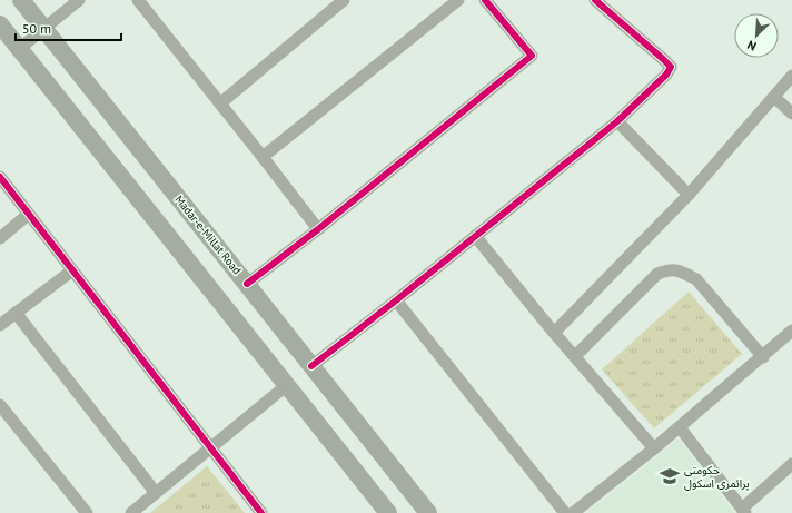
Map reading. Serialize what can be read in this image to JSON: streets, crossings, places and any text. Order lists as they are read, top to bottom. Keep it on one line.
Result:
{"streets":{"main road":["Madar-e-Millat Road"]},"places":{"school or university":["حکومتی پرائمری اسکول"]},"scale_bar":"50 m","north":"bottom left"}
